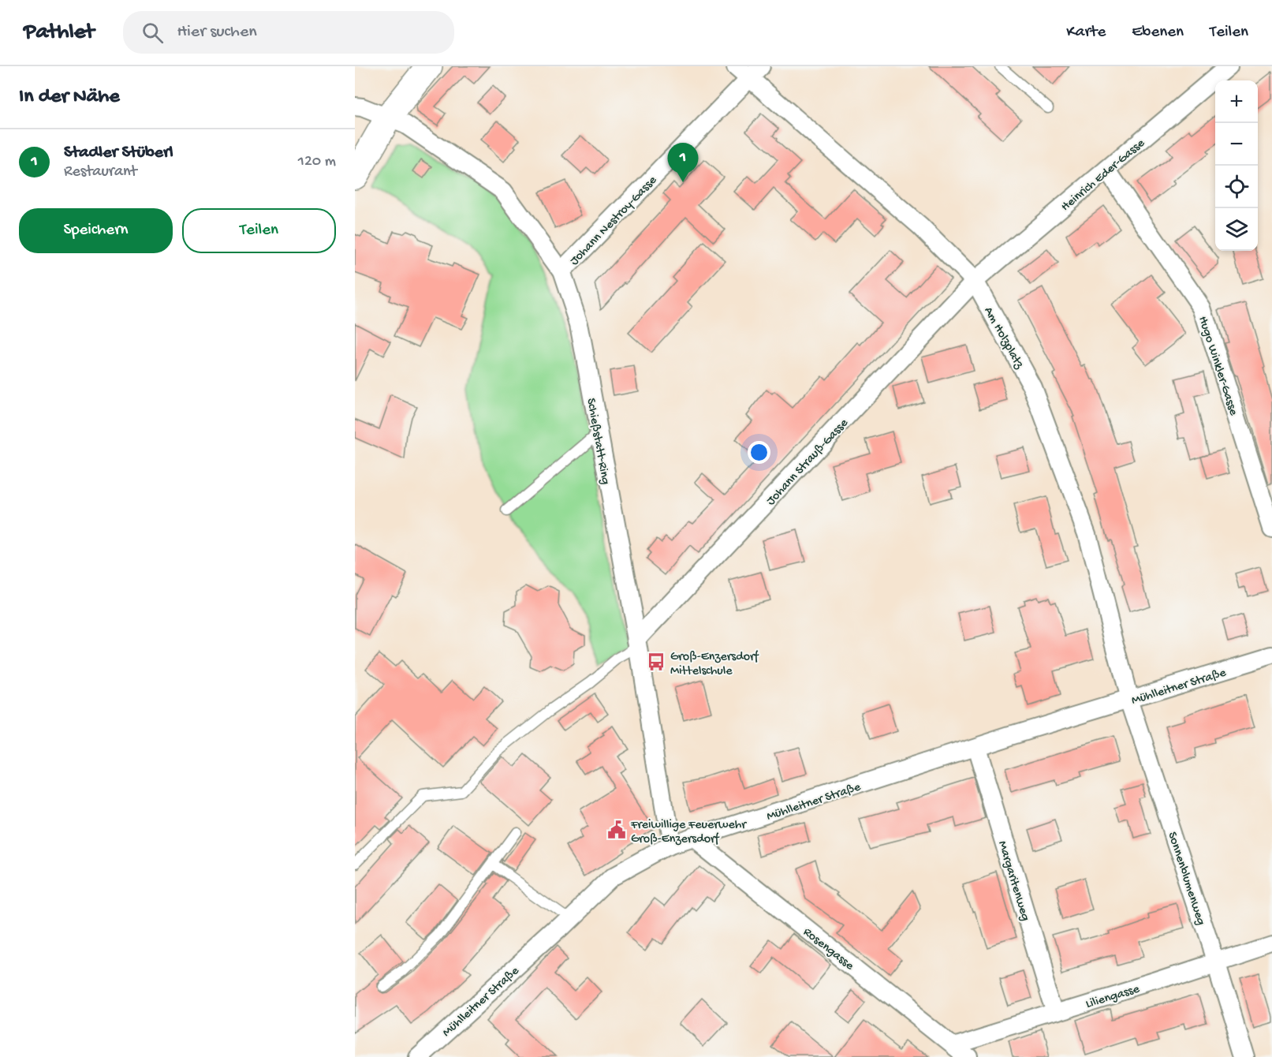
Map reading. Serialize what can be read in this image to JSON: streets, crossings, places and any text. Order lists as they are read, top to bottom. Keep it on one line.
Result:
{"streets":{"street":["Heinrich Eder-Gasse","Johann Nestroy-Gasse","Am Holzplatz","Hugo Winkler-Gasse","Schießstatt-Ring","Johann Strauß-Gasse","Mühlleitner Straße","Sonnenblumenweg","Margaritenweg","Rosengasse","Liliengasse"]},"crossings":[["Heinrich Eder-Gasse","Am Holzplatz"],["Heinrich Eder-Gasse","Hugo Winkler-Gasse"],["Heinrich Eder-Gasse","Johann Strauß-Gasse"],["Johann Nestroy-Gasse","Am Holzplatz"],["Johann Nestroy-Gasse","Schießstatt-Ring"],["Am Holzplatz","Johann Strauß-Gasse"],["Am Holzplatz","Mühlleitner Straße"],["Am Holzplatz","Sonnenblumenweg"],["Schießstatt-Ring","Johann Strauß-Gasse"],["Schießstatt-Ring","Mühlleitner Straße"],["Mühlleitner Straße","Sonnenblumenweg"],["Mühlleitner Straße","Margaritenweg"],["Mühlleitner Straße","Rosengasse"],["Sonnenblumenweg","Liliengasse"],["Margaritenweg","Liliengasse"],["Rosengasse","Liliengasse"]],"places":{"bus stop":["Groß-Enzersdorf Mittelschule"],"public building":["Freiwillige Feuerwehr Groß-Enzersdorf"]},"page":{"header":"Pathlet","search":"Hier suchen","nav":["Karte","Ebenen","Teilen"],"heading":"In der Nähe","map_buttons":["+","−"],"list":[{"mark":"1","name":"Stadler Stüberl","note":"Restaurant","value":"120 m"}],"pins":"1","buttons":["Speichern","Teilen"]}}
